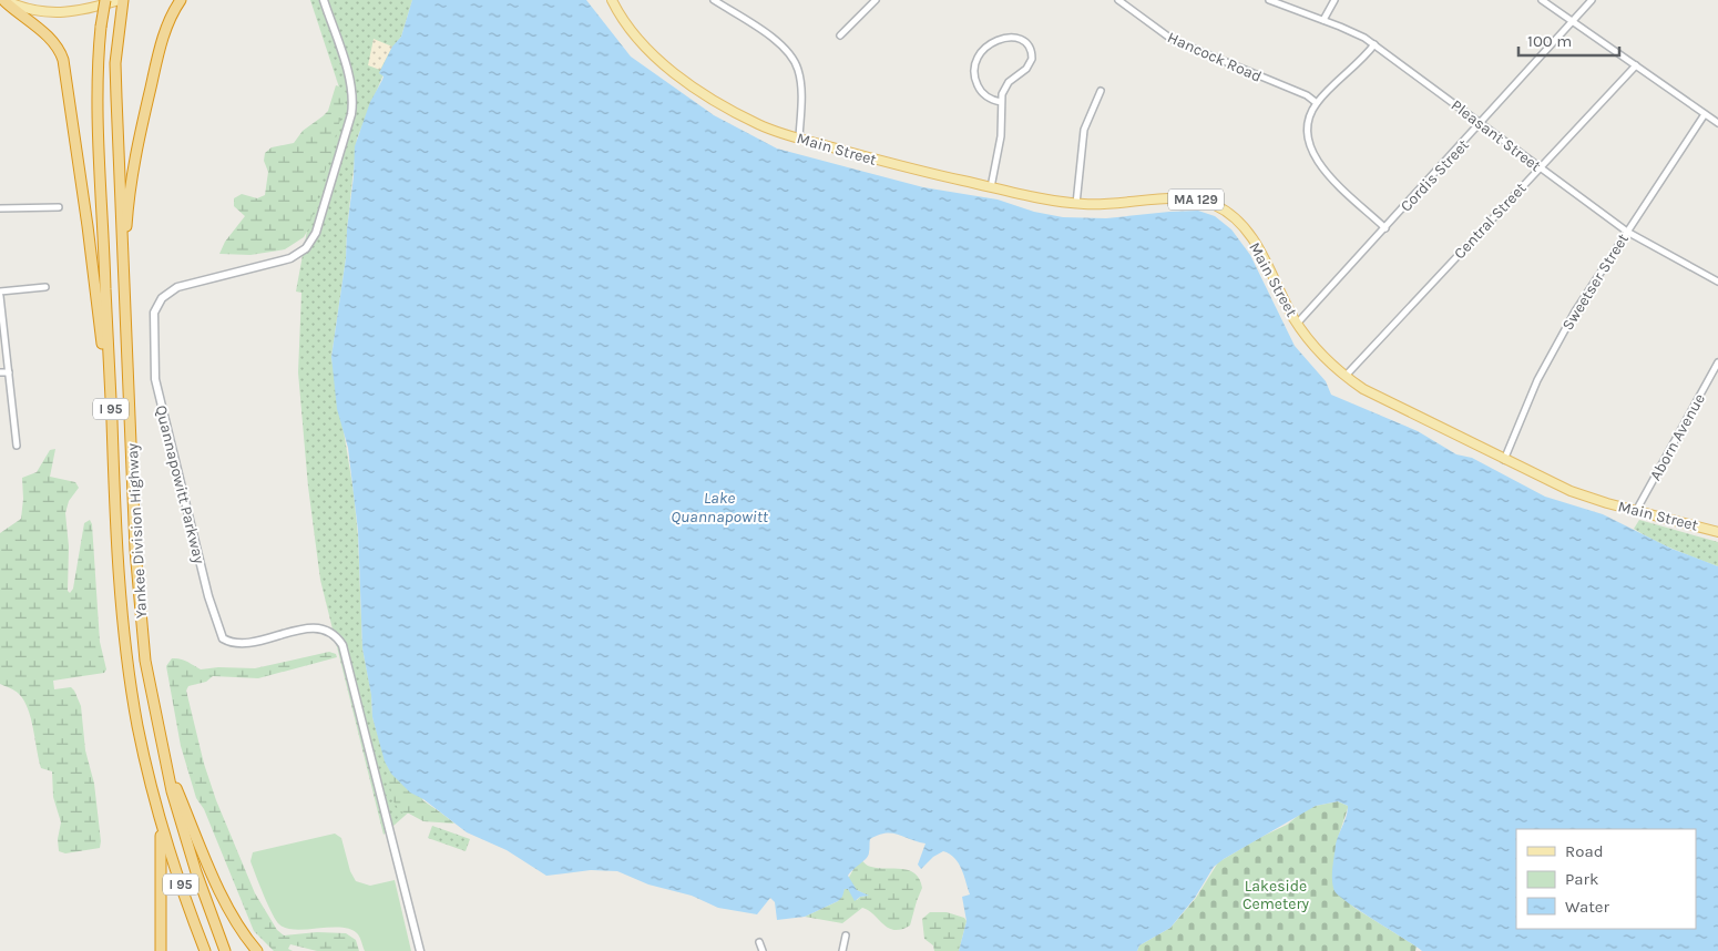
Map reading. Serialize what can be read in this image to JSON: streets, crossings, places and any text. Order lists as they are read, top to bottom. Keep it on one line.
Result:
{"streets":{"highway":["I 95","Yankee Division Highway"],"main road":["Main Street","MA 129"],"street":["Hancock Road","Pleasant Street","Cordis Street","Central Street","Sweetser Street","Aborn Avenue","Quannapowitt Parkway"]},"crossings":[["Pleasant Street","Cordis Street"],["Pleasant Street","Central Street"],["Pleasant Street","Sweetser Street"],["Main Street","Cordis Street"],["Main Street","Central Street"],["Main Street","Sweetser Street"],["Main Street","Aborn Avenue"]],"water":["Lake Quannapowitt"],"parks":["Lakeside Cemetery"],"legend":["Road","Park","Water"],"scale_bar":"100 m"}
